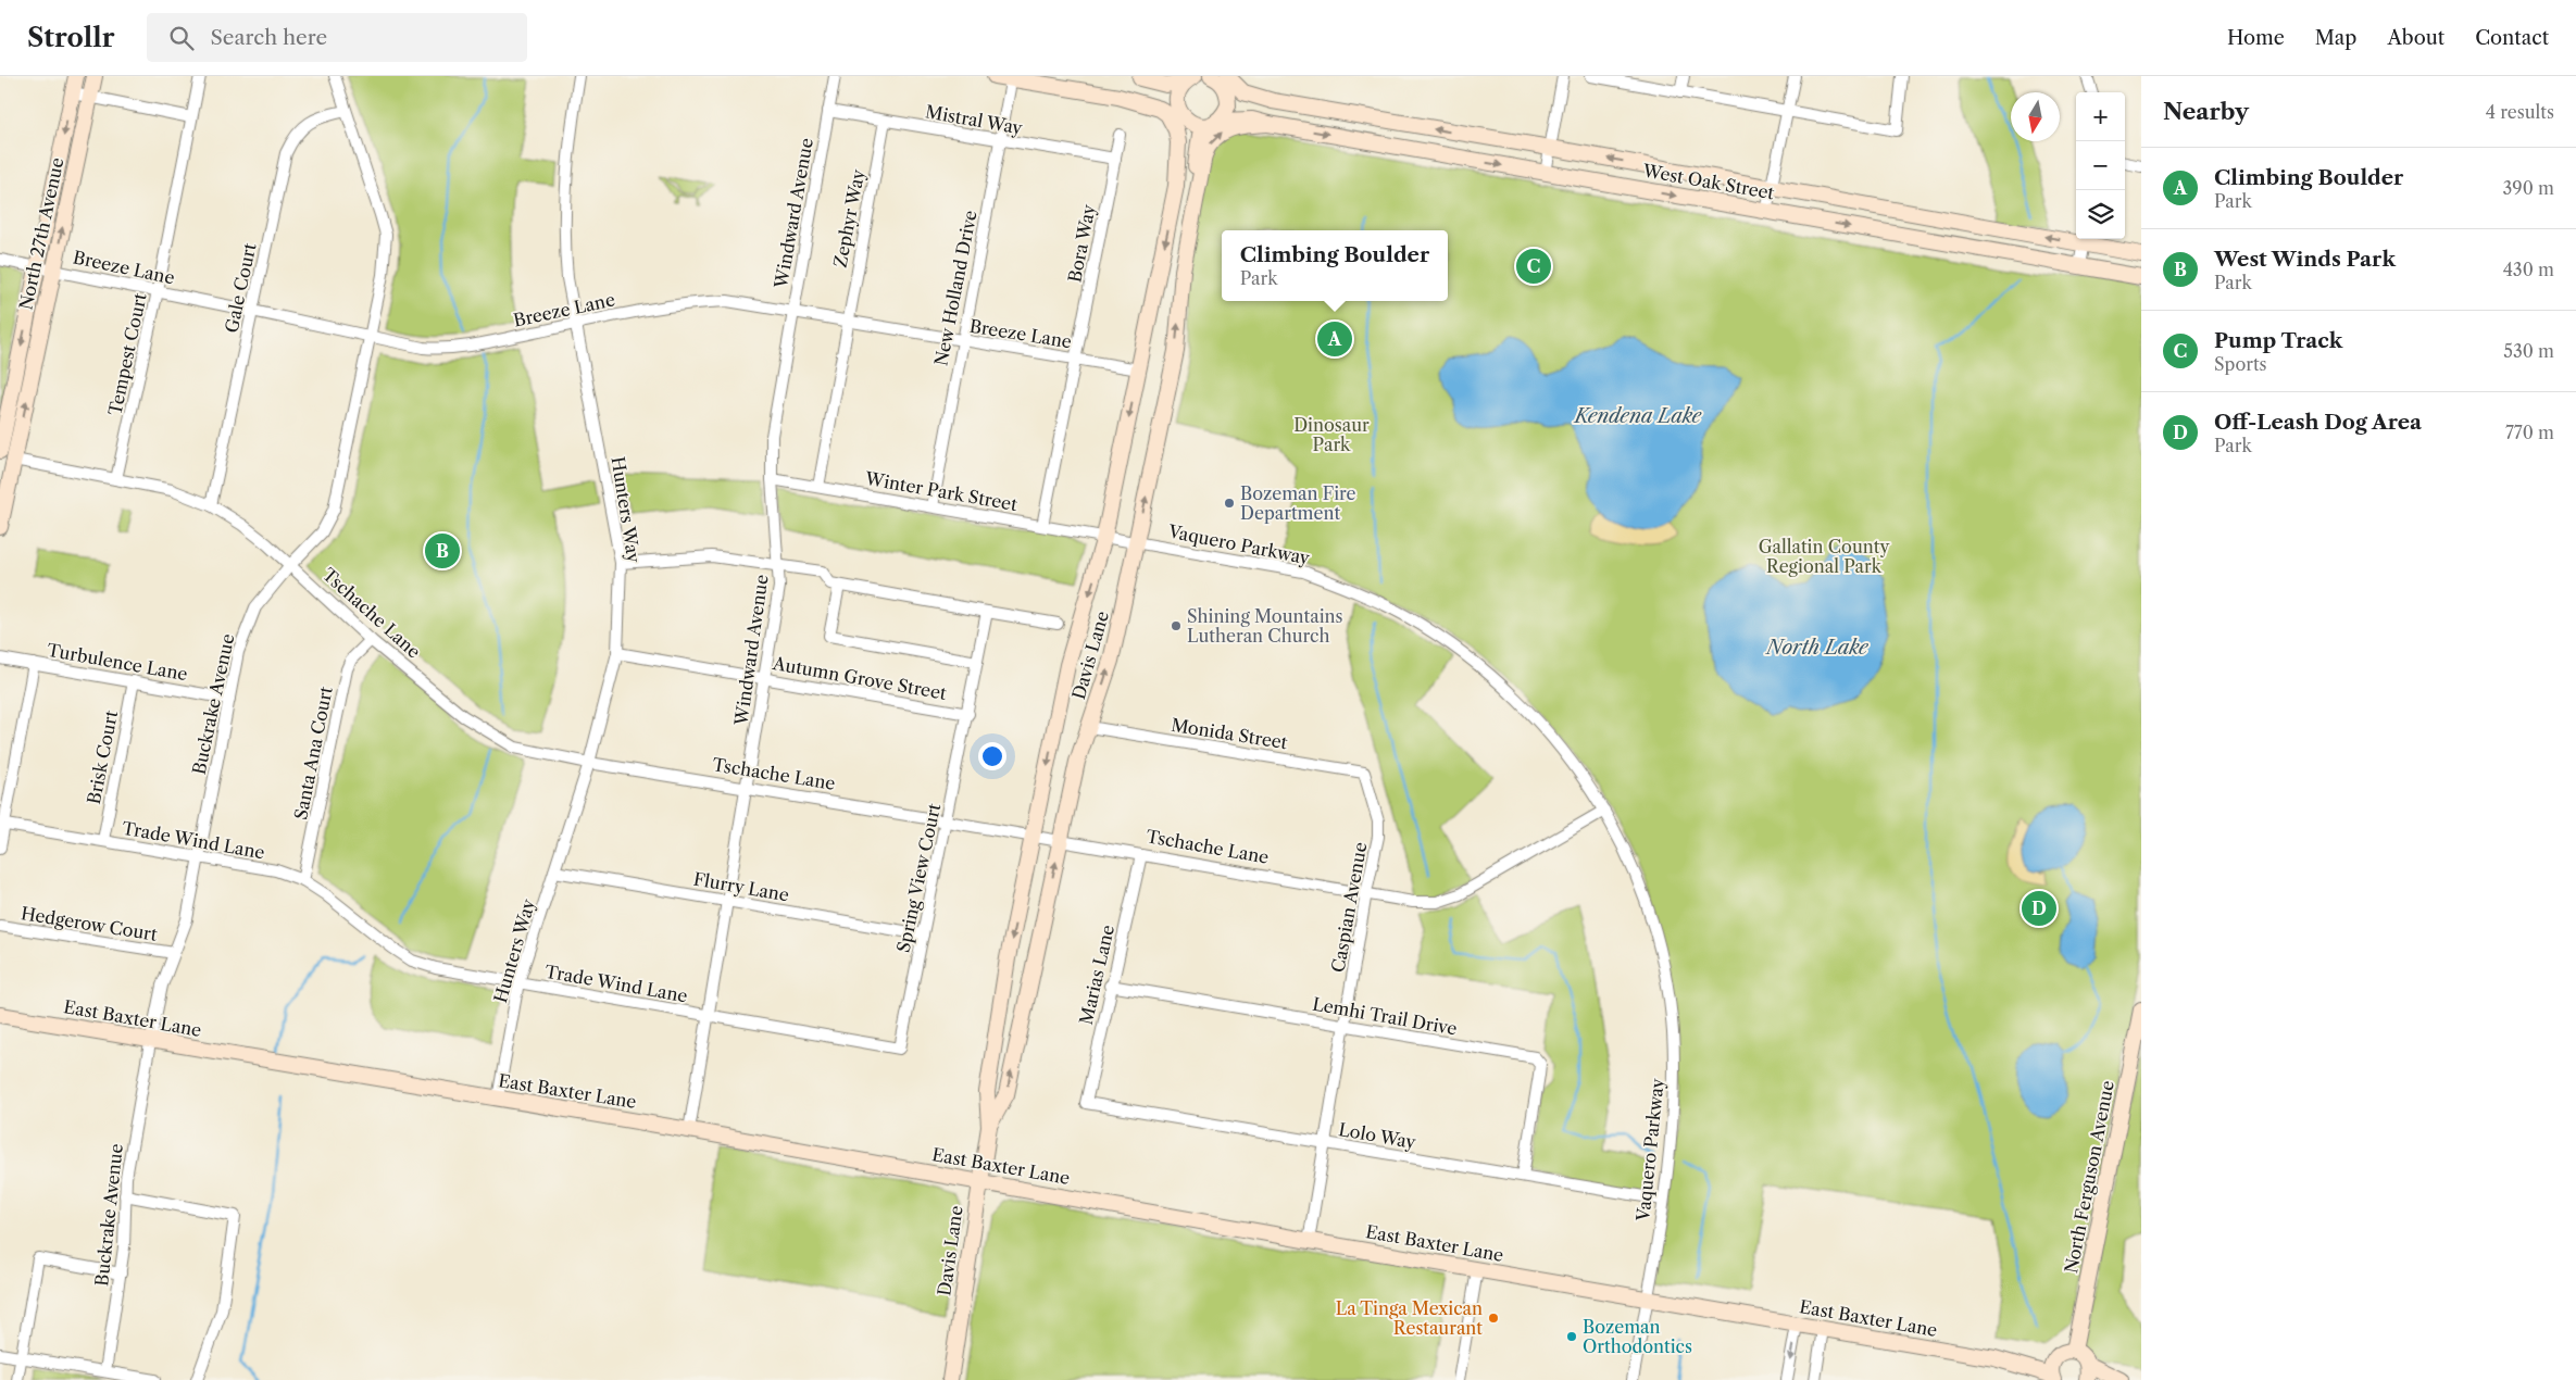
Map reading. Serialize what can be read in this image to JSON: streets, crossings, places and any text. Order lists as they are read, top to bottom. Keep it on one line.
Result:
{"streets":{"main road":["West Oak Street","North 27th Avenue","Davis Lane","East Baxter Lane","North Ferguson Avenue"],"street":["Mistral Way","Windward Avenue","Zephyr Way","Bora Way","Breeze Lane","Gale Court","New Holland Drive","Tempest Court","Winter Park Street","Hunters Way","Vaquero Parkway","Tschache Lane","Turbulence Lane","Autumn Grove Street","Buckrake Avenue","Monida Street","Santa Ana Court","Brisk Court","Trade Wind Lane","Spring View Court","Flurry Lane","Caspian Avenue","Hedgerow Court","Marias Lane","Lemhi Trail Drive","Lolo Way"]},"crossings":[["Mistral Way","Windward Avenue"],["Mistral Way","Zephyr Way"],["Mistral Way","Bora Way"],["Mistral Way","New Holland Drive"],["Windward Avenue","Breeze Lane"],["Windward Avenue","Winter Park Street"],["Windward Avenue","Tschache Lane"],["Windward Avenue","Autumn Grove Street"],["Windward Avenue","Trade Wind Lane"],["Windward Avenue","Flurry Lane"],["Windward Avenue","East Baxter Lane"],["Zephyr Way","Breeze Lane"],["Zephyr Way","Winter Park Street"],["North 27th Avenue","Breeze Lane"],["North 27th Avenue","Tschache Lane"],["Bora Way","Breeze Lane"],["Bora Way","Winter Park Street"],["Breeze Lane","Gale Court"],["Breeze Lane","New Holland Drive"],["Breeze Lane","Tempest Court"],["Breeze Lane","Hunters Way"],["Breeze Lane","Davis Lane"],["Breeze Lane","Buckrake Avenue"],["Gale Court","Tschache Lane"],["Gale Court","Buckrake Avenue"],["New Holland Drive","Winter Park Street"],["Tempest Court","Tschache Lane"],["Winter Park Street","Vaquero Parkway"],["Winter Park Street","Davis Lane"],["Hunters Way","Tschache Lane"],["Hunters Way","Autumn Grove Street"],["Hunters Way","Trade Wind Lane"],["Hunters Way","Flurry Lane"],["Hunters Way","East Baxter Lane"],["Vaquero Parkway","Tschache Lane"],["Vaquero Parkway","Davis Lane"],["Vaquero Parkway","East Baxter Lane"],["Vaquero Parkway","Lolo Way"],["Tschache Lane","Davis Lane"],["Tschache Lane","Buckrake Avenue"],["Tschache Lane","Santa Ana Court"],["Tschache Lane","Spring View Court"],["Tschache Lane","Caspian Avenue"],["Tschache Lane","Marias Lane"],["Davis Lane","Monida Street"],["Davis Lane","East Baxter Lane"],["Turbulence Lane","Buckrake Avenue"],["Turbulence Lane","Brisk Court"],["Autumn Grove Street","Spring View Court"],["Buckrake Avenue","Trade Wind Lane"],["Buckrake Avenue","Hedgerow Court"],["Buckrake Avenue","East Baxter Lane"],["Monida Street","Caspian Avenue"],["Santa Ana Court","Trade Wind Lane"],["Brisk Court","Trade Wind Lane"],["Trade Wind Lane","Spring View Court"],["Spring View Court","Flurry Lane"],["Caspian Avenue","Lemhi Trail Drive"],["Caspian Avenue","East Baxter Lane"],["Caspian Avenue","Lolo Way"],["Marias Lane","Lemhi Trail Drive"],["Marias Lane","Lolo Way"],["Lemhi Trail Drive","Lolo Way"],["East Baxter Lane","North Ferguson Avenue"]],"water":["Kendena Lake","North Lake"],"parks":["Dinosaur Park","Gallatin County Regional Park"],"places":["Bozeman Fire Department","Shining Mountains Lutheran Church","La Tinga Mexican Restaurant","Bozeman Orthodontics"],"north":"bottom","page":{"header":"Strollr","search":"Search here","nav":["Home","Map","About","Contact"],"heading":["Nearby","4 results"],"map_buttons":["+","−"],"list":[{"mark":"A","name":"Climbing Boulder","note":"Park","value":"390 m"},{"mark":"B","name":"West Winds Park","note":"Park","value":"430 m"},{"mark":"C","name":"Pump Track","note":"Sports","value":"530 m"},{"mark":"D","name":"Off-Leash Dog Area","note":"Park","value":"770 m"}],"popup":["Climbing Boulder","Park"],"pins":["C","A","B","D"]}}
